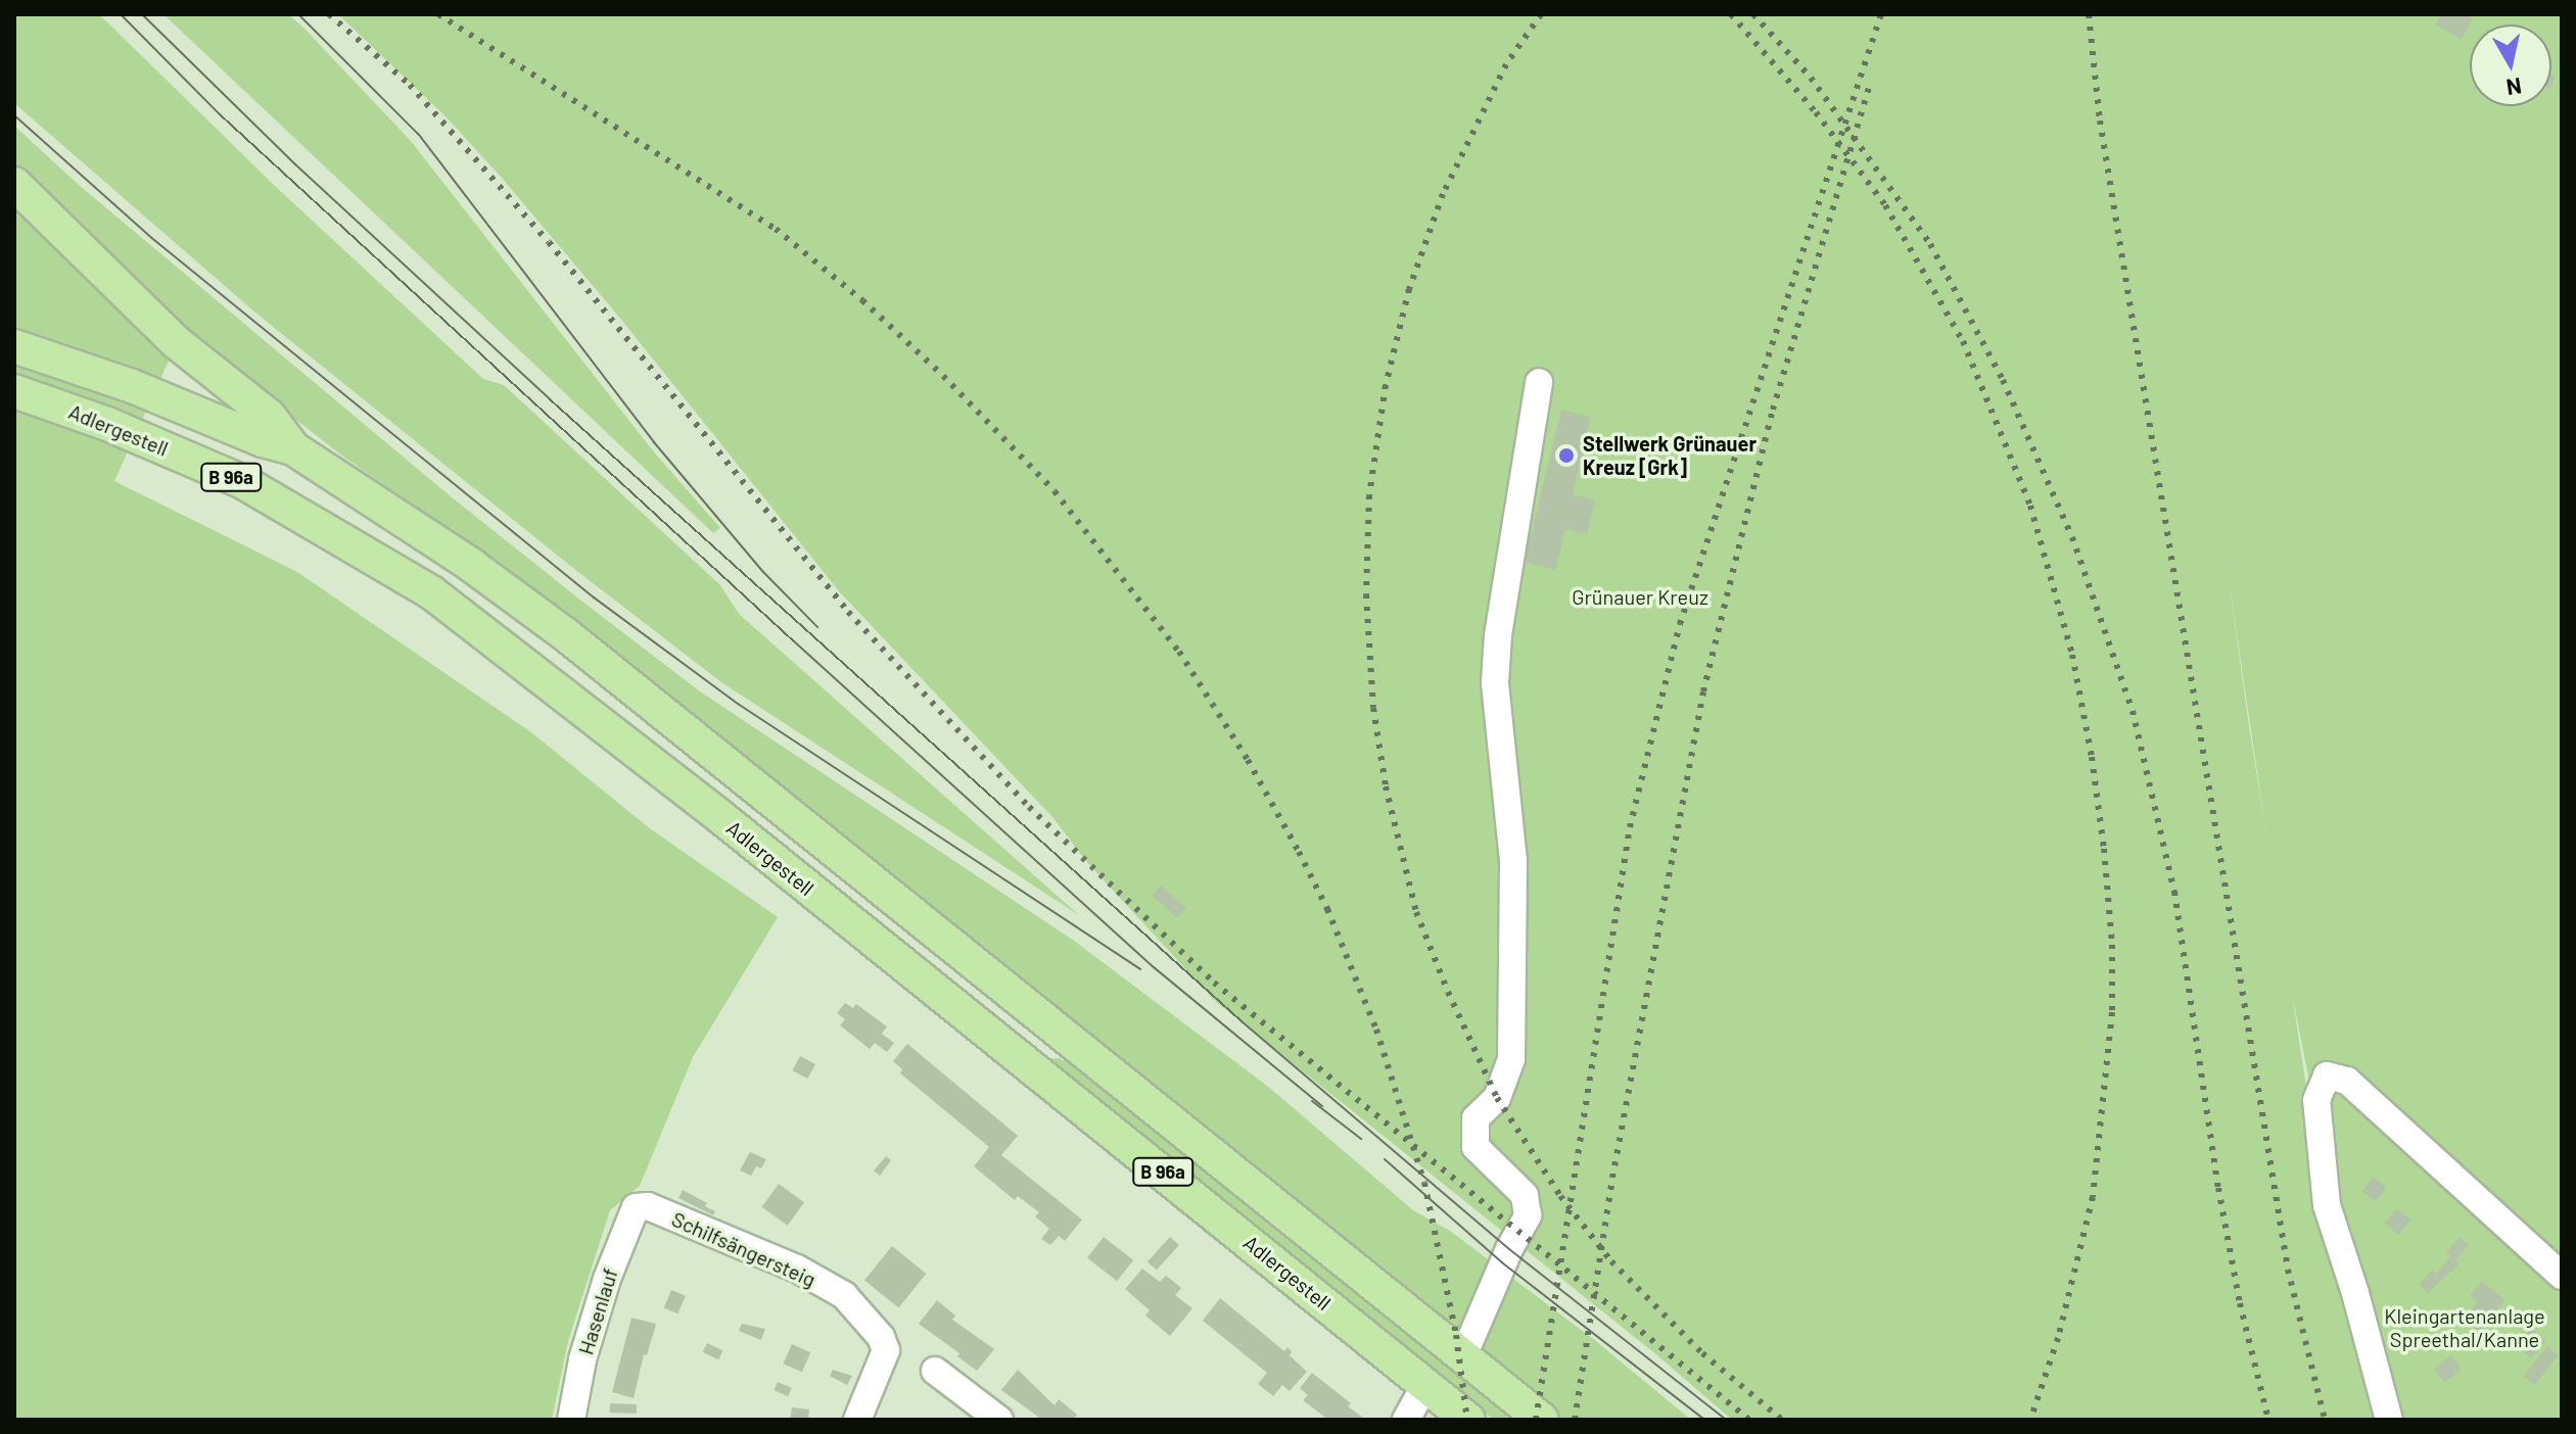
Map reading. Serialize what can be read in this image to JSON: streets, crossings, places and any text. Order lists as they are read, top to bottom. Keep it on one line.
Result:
{"streets":{"main road":["Adlergestell","B 96a"],"street":["Schilfsängersteig","Hasenlauf"]},"crossings":[["Schilfsängersteig","Hasenlauf"]],"parks":["Grünauer Kreuz","Kleingartenanlage Spreethal/Kanne"],"places":["Stellwerk Grünauer Kreuz [Grk]"],"north":"bottom"}
